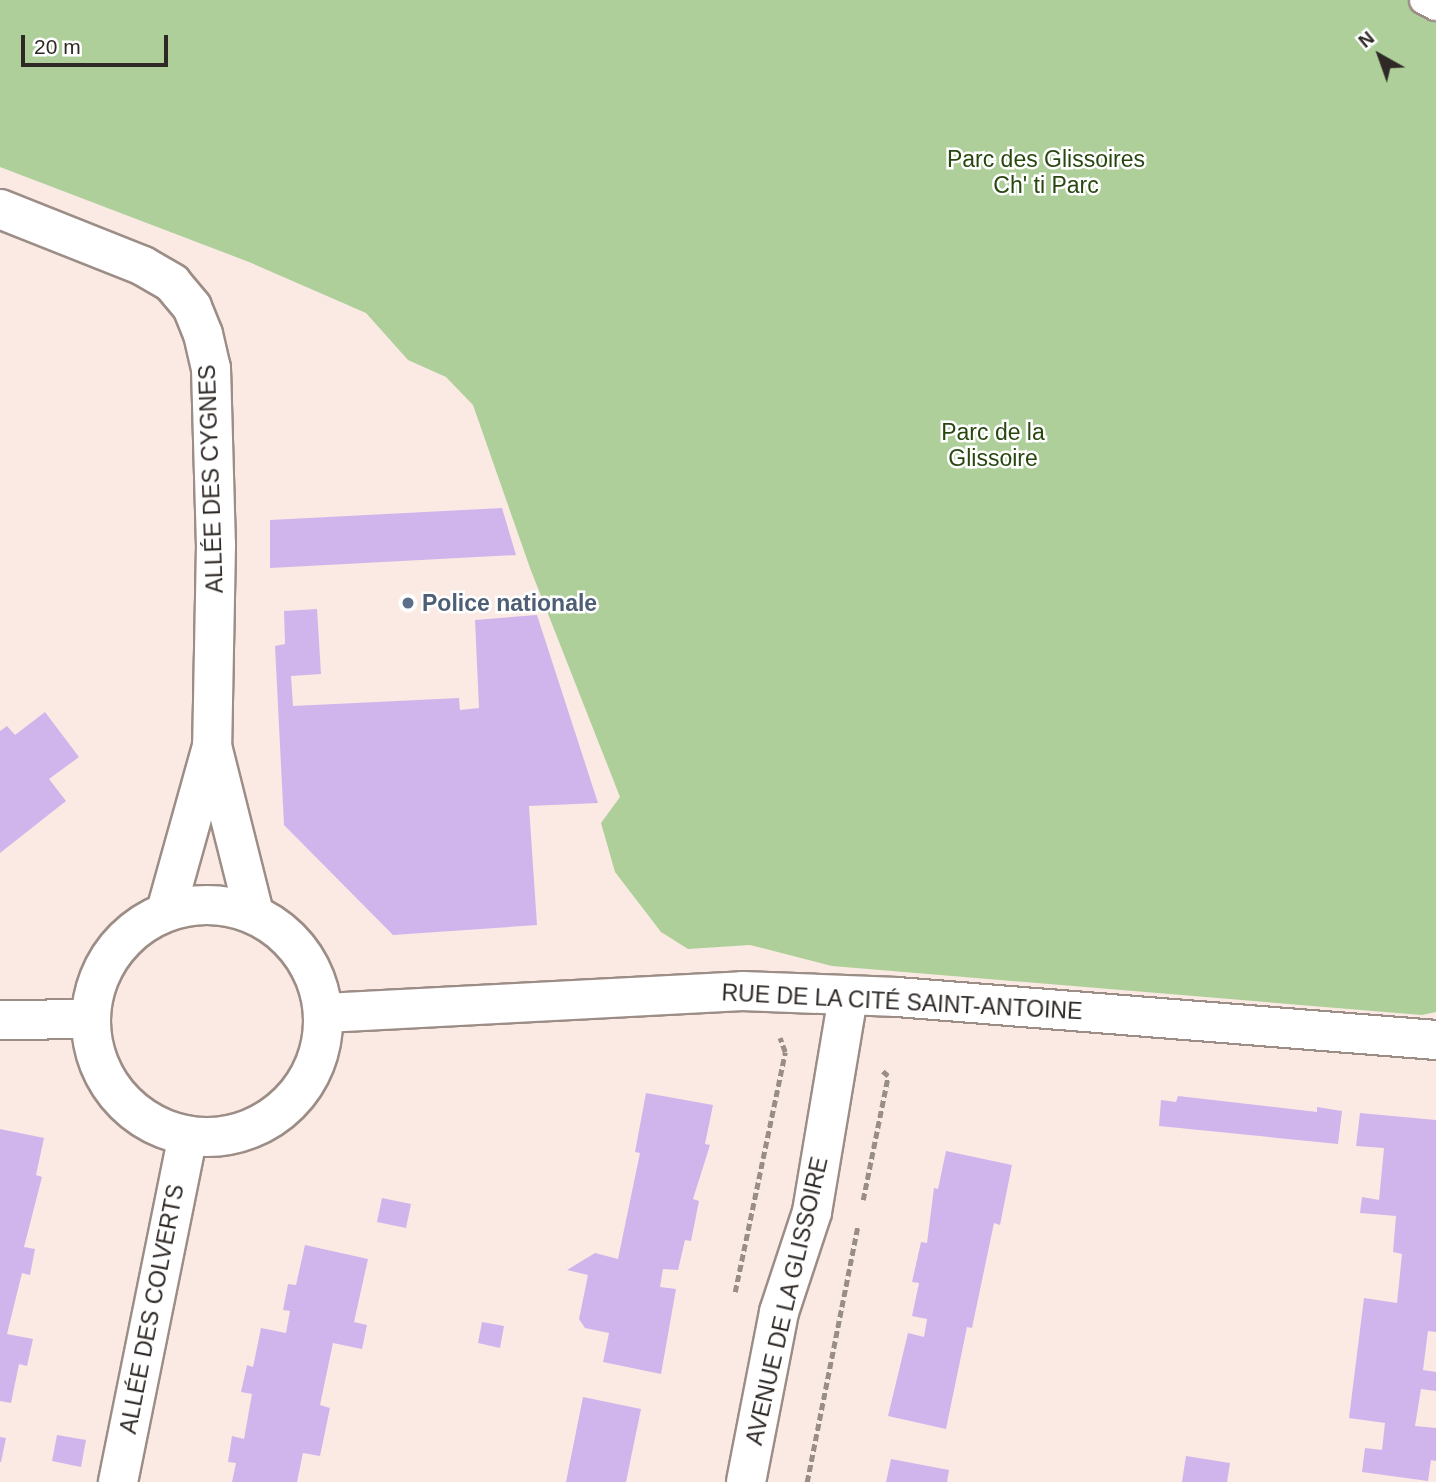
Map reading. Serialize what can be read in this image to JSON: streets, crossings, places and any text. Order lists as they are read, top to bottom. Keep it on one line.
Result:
{"streets":{"street":["ALLÉE DES CYGNES","RUE DE LA CITÉ SAINT-ANTOINE","AVENUE DE LA GLISSOIRE","ALLÉE DES COLVERTS"]},"crossings":[["ALLÉE DES CYGNES","RUE DE LA CITÉ SAINT-ANTOINE"],["ALLÉE DES CYGNES","ALLÉE DES COLVERTS"],["RUE DE LA CITÉ SAINT-ANTOINE","AVENUE DE LA GLISSOIRE"],["RUE DE LA CITÉ SAINT-ANTOINE","ALLÉE DES COLVERTS"]],"parks":["Parc des Glissoires Ch' ti Parc","Parc de la Glissoire"],"places":["Police nationale"],"scale_bar":"20 m","north":"top left"}
